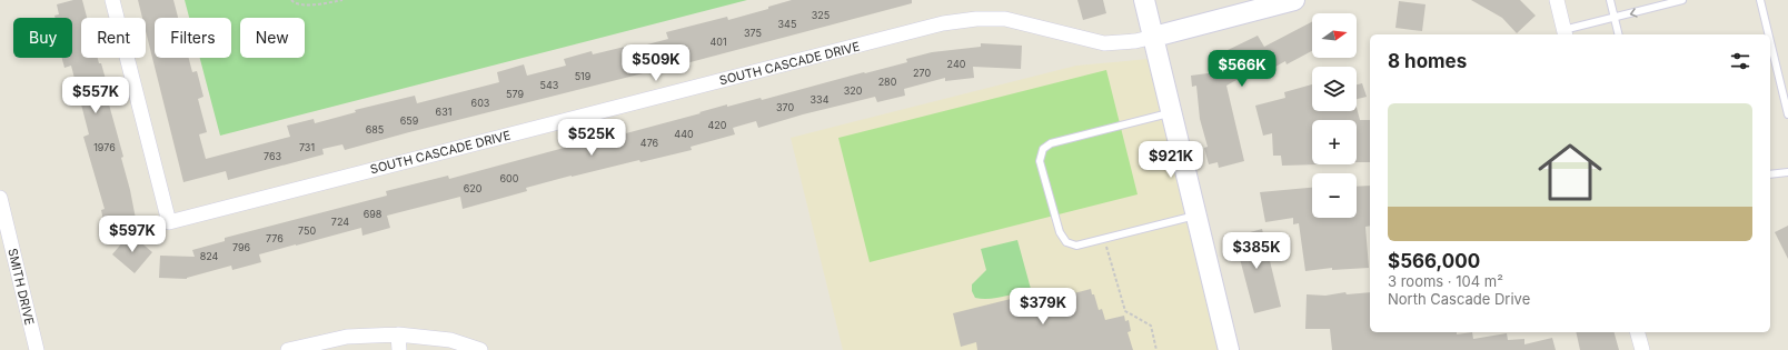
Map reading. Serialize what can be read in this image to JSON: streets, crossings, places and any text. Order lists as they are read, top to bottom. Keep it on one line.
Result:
{"streets":{"street":["SOUTH CASCADE DRIVE","SMITH DRIVE"]},"house_numbers":["325","345","375","401","240","270","519","280","543","320","579","334","603","370","631","659","420","685","440","476","1976","731","763","600","620","698","724","750","776","796","824"],"north":"right","page":{"map_buttons":["+","−"],"chip":["Buy","Rent","Filters","New"],"heading":"8 homes","price":["$509K","$566K","$557K","$525K","$921K","$597K","$385K","$379K"],"list":[{"name":"$566,000","note":"3 rooms · 104 m² · North Cascade Drive"}]}}
